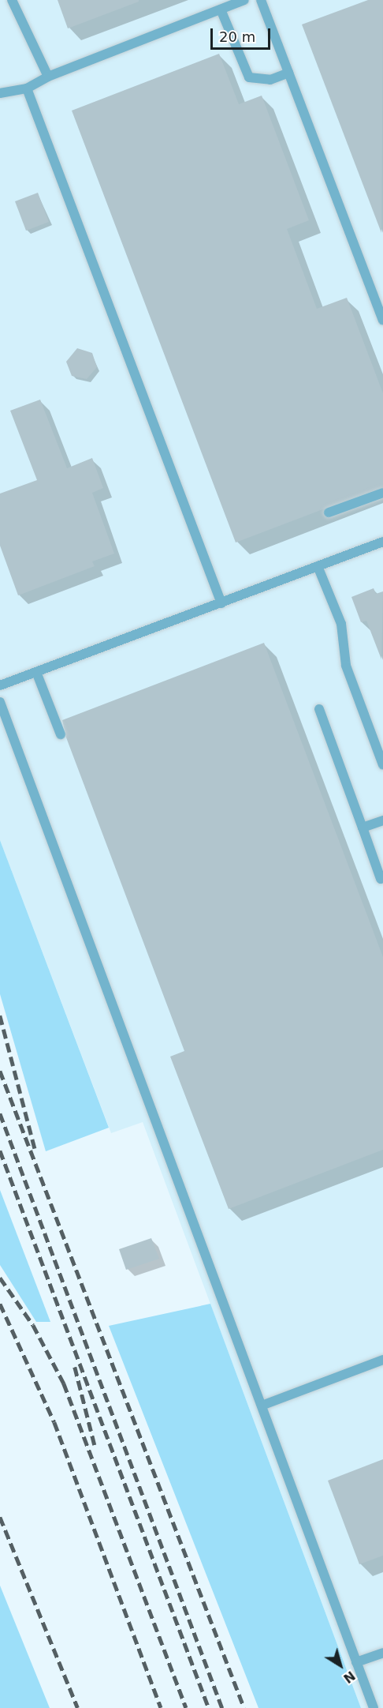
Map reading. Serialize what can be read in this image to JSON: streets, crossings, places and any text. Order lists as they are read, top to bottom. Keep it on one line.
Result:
{"scale_bar":"20 m","north":"bottom right"}
